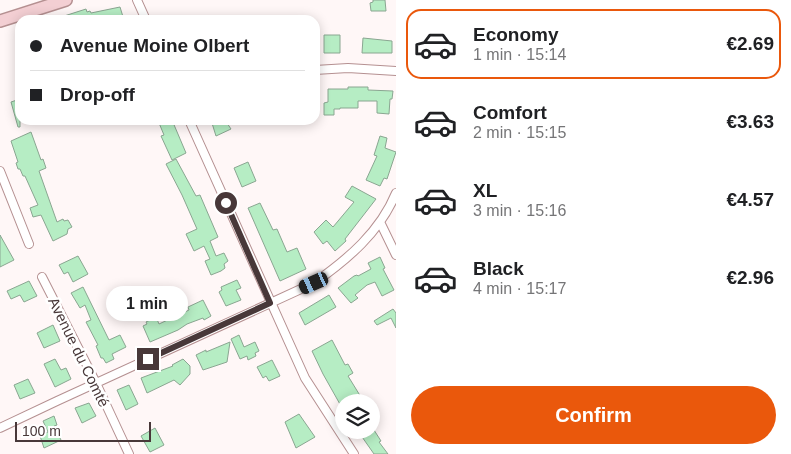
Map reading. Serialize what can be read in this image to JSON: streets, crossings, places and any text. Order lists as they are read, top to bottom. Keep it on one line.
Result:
{"streets":{"street":["Avenue du Comté"]},"scale_bar":"100 m","page":{"list":[{"name":"Economy","note":"1 min · 15:14","value":"€2.69"},{"name":"Comfort","note":"2 min · 15:15","value":"€3.63"},{"name":"XL","note":"3 min · 15:16","value":"€4.57"},{"name":"Black","note":"4 min · 15:17","value":"€2.96"}],"banner":["Avenue Moine Olbert","Drop-off"],"bubble":"1 min","buttons":"Confirm","scale":"100 m"}}
